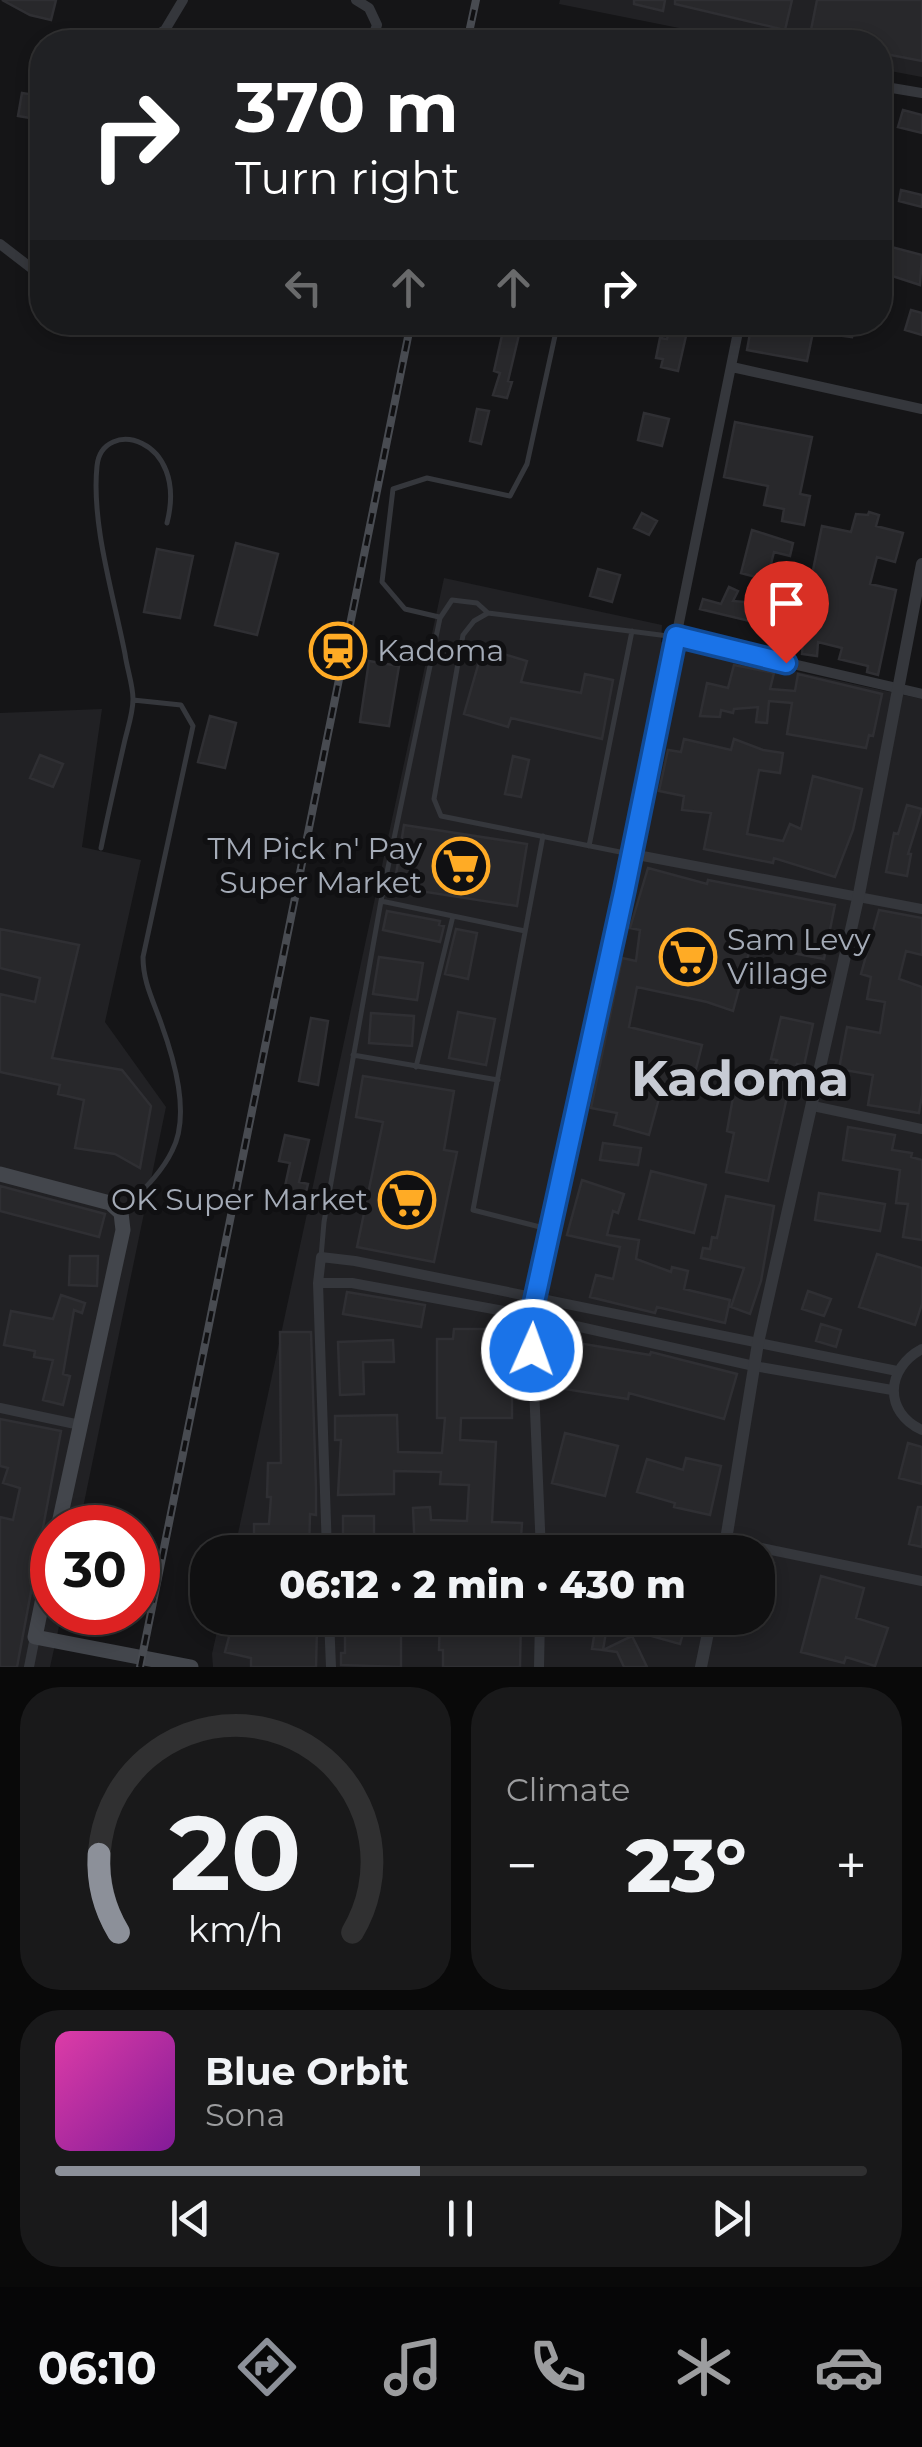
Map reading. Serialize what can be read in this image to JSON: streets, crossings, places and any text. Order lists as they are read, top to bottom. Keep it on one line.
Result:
{"districts":["Kadoma"],"places":{"station":["Kadoma"],"supermarket":["TM Pick n' Pay Super Market","Sam Levy Village","OK Super Market"]},"page":{"turn":["370 m","Turn right"],"limit":"30","trip":"06:12 · 2 min · 430 m","tile":"Climate","heat":["−","23°","+"],"song":["Blue Orbit","Sona"],"tabs":"06:10","gauge":["20","km/h"]}}
